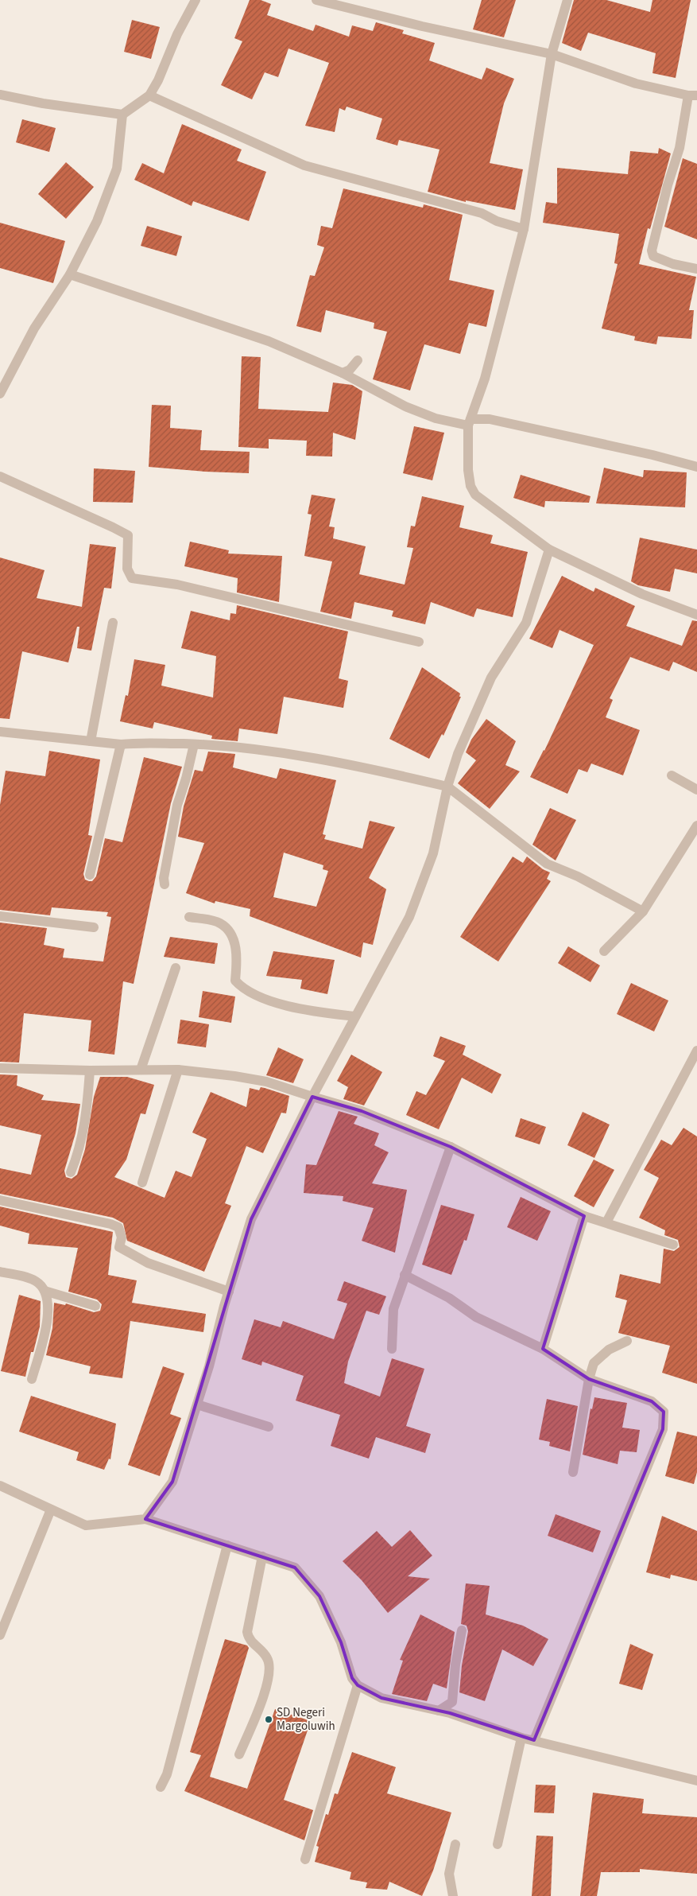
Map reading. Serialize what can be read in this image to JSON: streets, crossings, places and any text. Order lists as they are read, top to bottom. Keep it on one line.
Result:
{"places":["SD Negeri Margoluwih"]}
